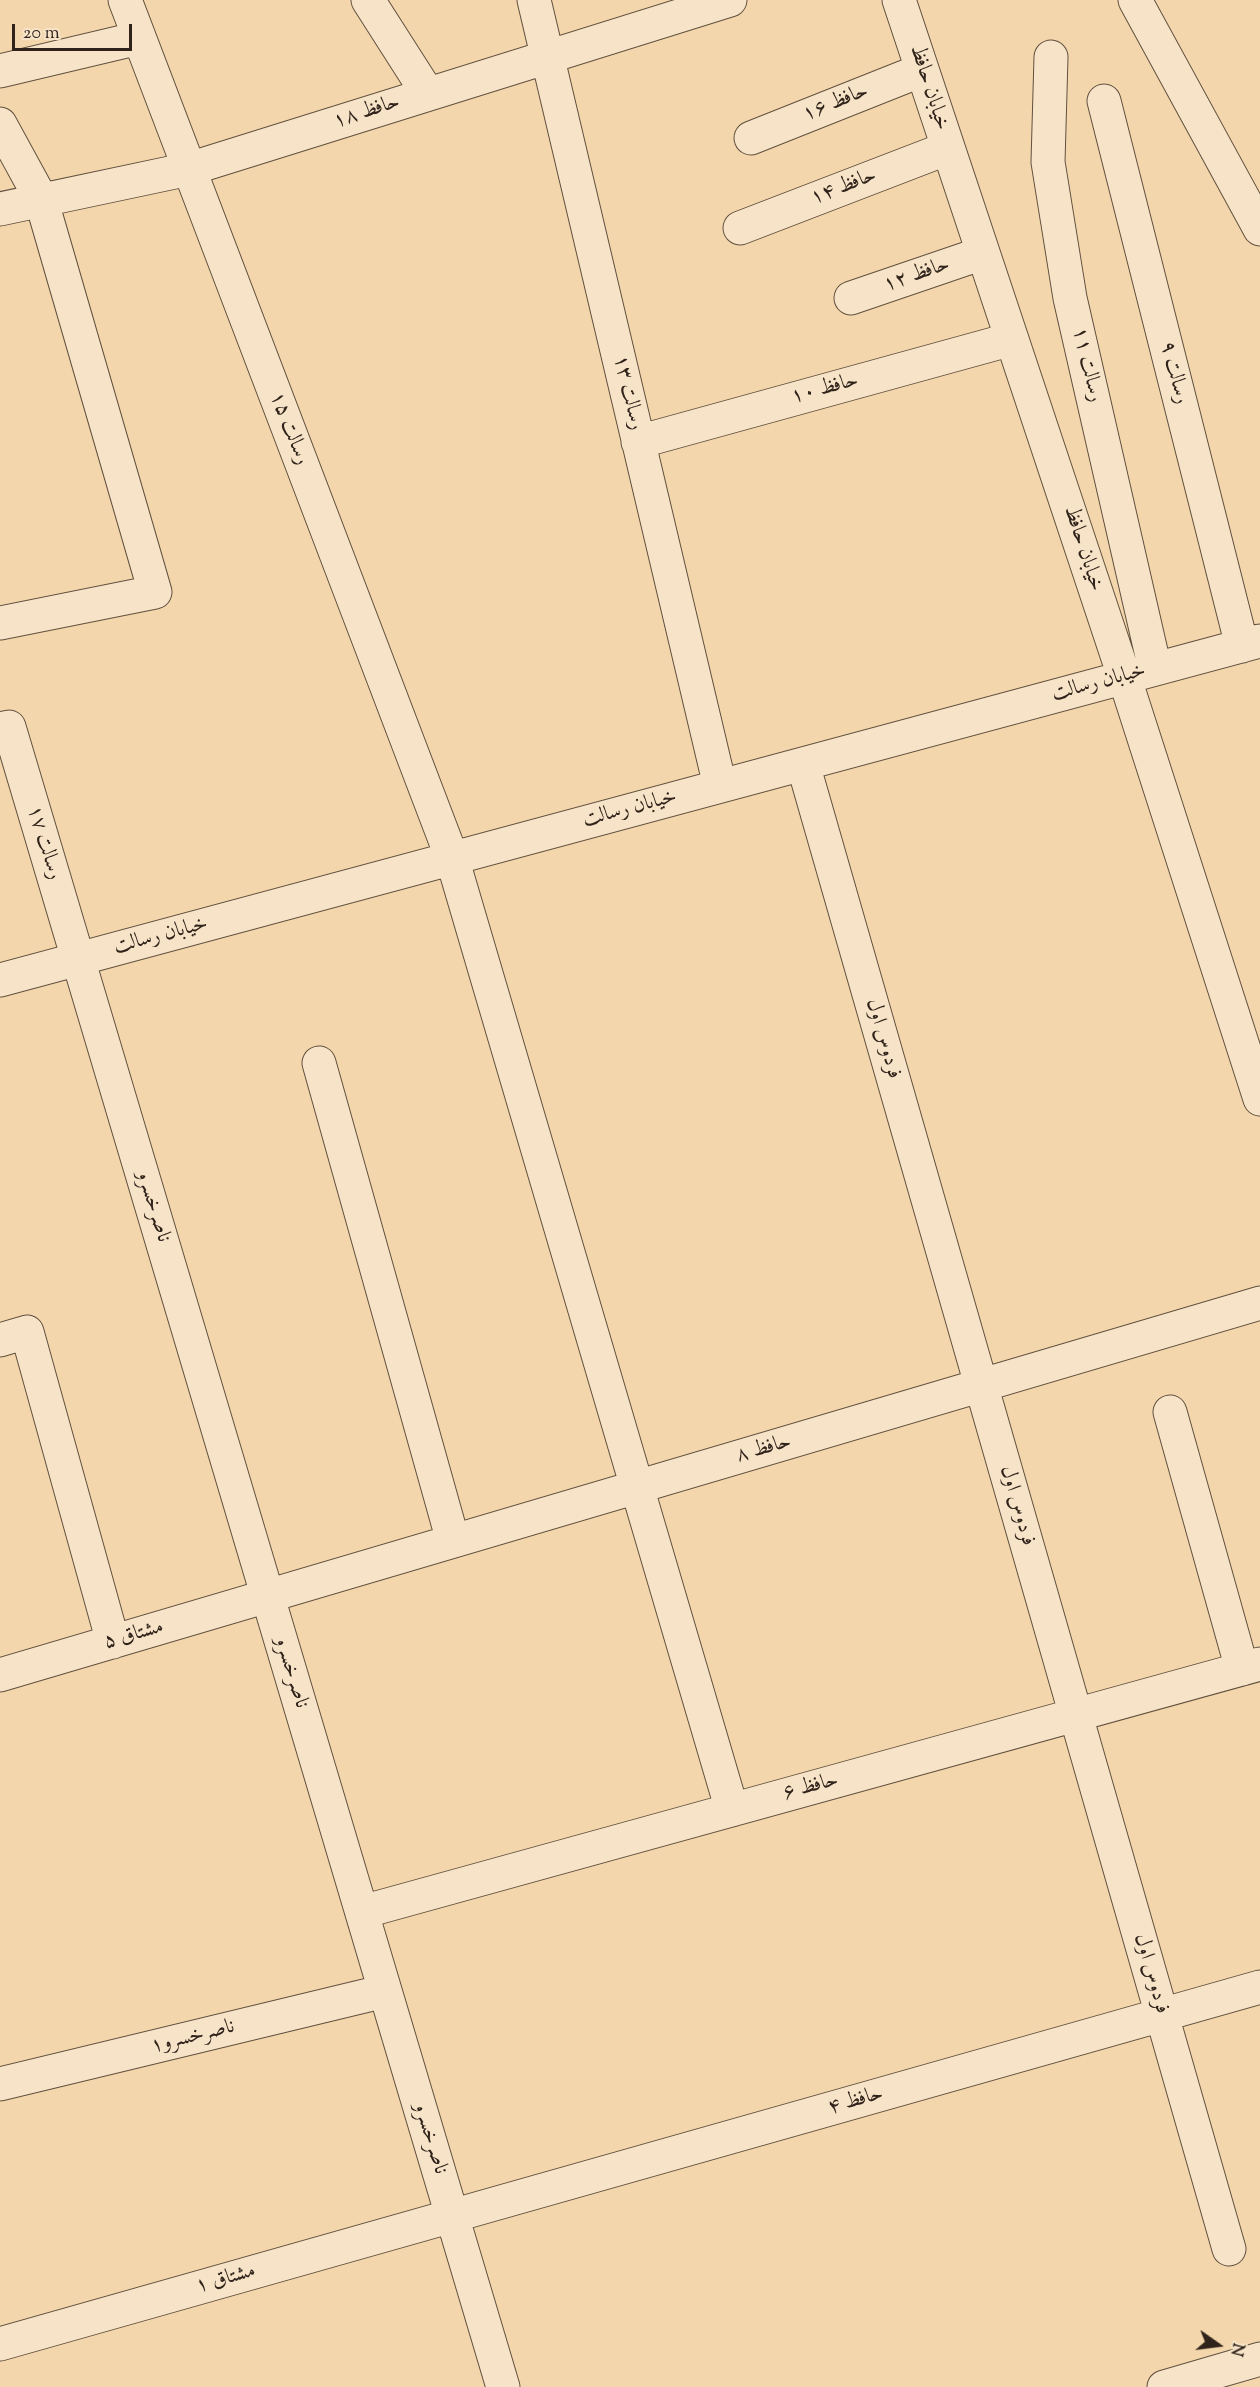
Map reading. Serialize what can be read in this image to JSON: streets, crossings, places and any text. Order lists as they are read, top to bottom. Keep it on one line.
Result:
{"streets":{"street":["خیابان حافظ","حافظ ۱۶","حافظ ۱۸","حافظ ۱۴","حافظ ۱۲","رسالت ۱۱","رسالت ۹","حافظ ۱۰","رسالت ۱۳","رسالت ۱۵","خیابان رسالت","رسالت ۱۷","فردوس اول","ناصرخسرو","حافظ ۸","مشتاق ۵","حافظ ۶","ناصرخسرو۱","حافظ ۴","مشتاق ۱"]},"crossings":[["خیابان حافظ","حافظ ۱۶"],["خیابان حافظ","حافظ ۱۴"],["خیابان حافظ","حافظ ۱۲"],["خیابان حافظ","رسالت ۱۱"],["خیابان حافظ","حافظ ۱۰"],["خیابان حافظ","خیابان رسالت"],["حافظ ۱۸","رسالت ۱۳"],["حافظ ۱۸","رسالت ۱۵"],["رسالت ۱۱","خیابان رسالت"],["رسالت ۹","خیابان رسالت"],["حافظ ۱۰","رسالت ۱۳"],["رسالت ۱۳","خیابان رسالت"],["رسالت ۱۵","خیابان رسالت"],["رسالت ۱۵","حافظ ۸"],["رسالت ۱۵","حافظ ۶"],["خیابان رسالت","رسالت ۱۷"],["خیابان رسالت","فردوس اول"],["خیابان رسالت","ناصرخسرو"],["رسالت ۱۷","ناصرخسرو"],["فردوس اول","حافظ ۸"],["فردوس اول","حافظ ۶"],["فردوس اول","حافظ ۴"],["ناصرخسرو","حافظ ۸"],["ناصرخسرو","مشتاق ۵"],["ناصرخسرو","حافظ ۶"],["ناصرخسرو","ناصرخسرو۱"],["ناصرخسرو","حافظ ۴"],["ناصرخسرو","مشتاق ۱"],["حافظ ۸","مشتاق ۵"],["حافظ ۴","مشتاق ۱"]],"scale_bar":"20 m","north":"right"}
